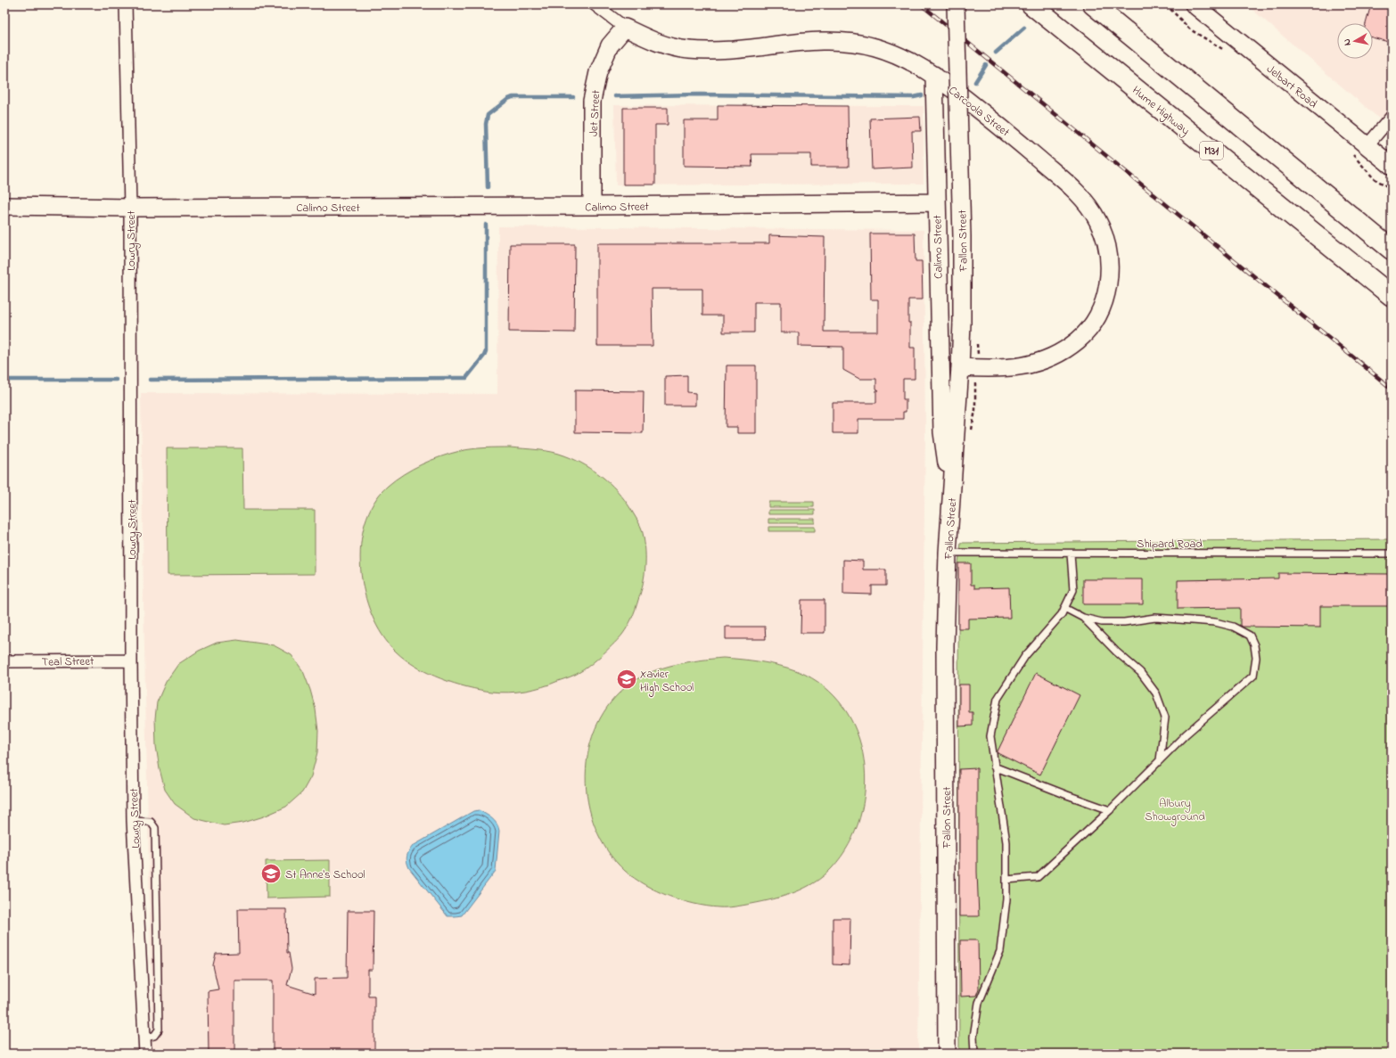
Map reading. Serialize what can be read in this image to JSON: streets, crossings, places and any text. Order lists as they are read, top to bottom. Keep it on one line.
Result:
{"streets":{"highway":["Hume Highway","M31"],"street":["Jelbart Road","Carcoola Street","Jet Street","Calimo Street","Lowry Street","Fallon Street","Teal Street"],"lane":["Shipard Road"]},"crossings":[["Carcoola Street","Jet Street"],["Carcoola Street","Fallon Street"],["Jet Street","Calimo Street"],["Calimo Street","Lowry Street"],["Calimo Street","Fallon Street"],["Lowry Street","Teal Street"],["Fallon Street","Shipard Road"]],"parks":["Albury Showground"],"places":{"school or university":["Xavier High School","St Anne's School"]},"north":"left"}
